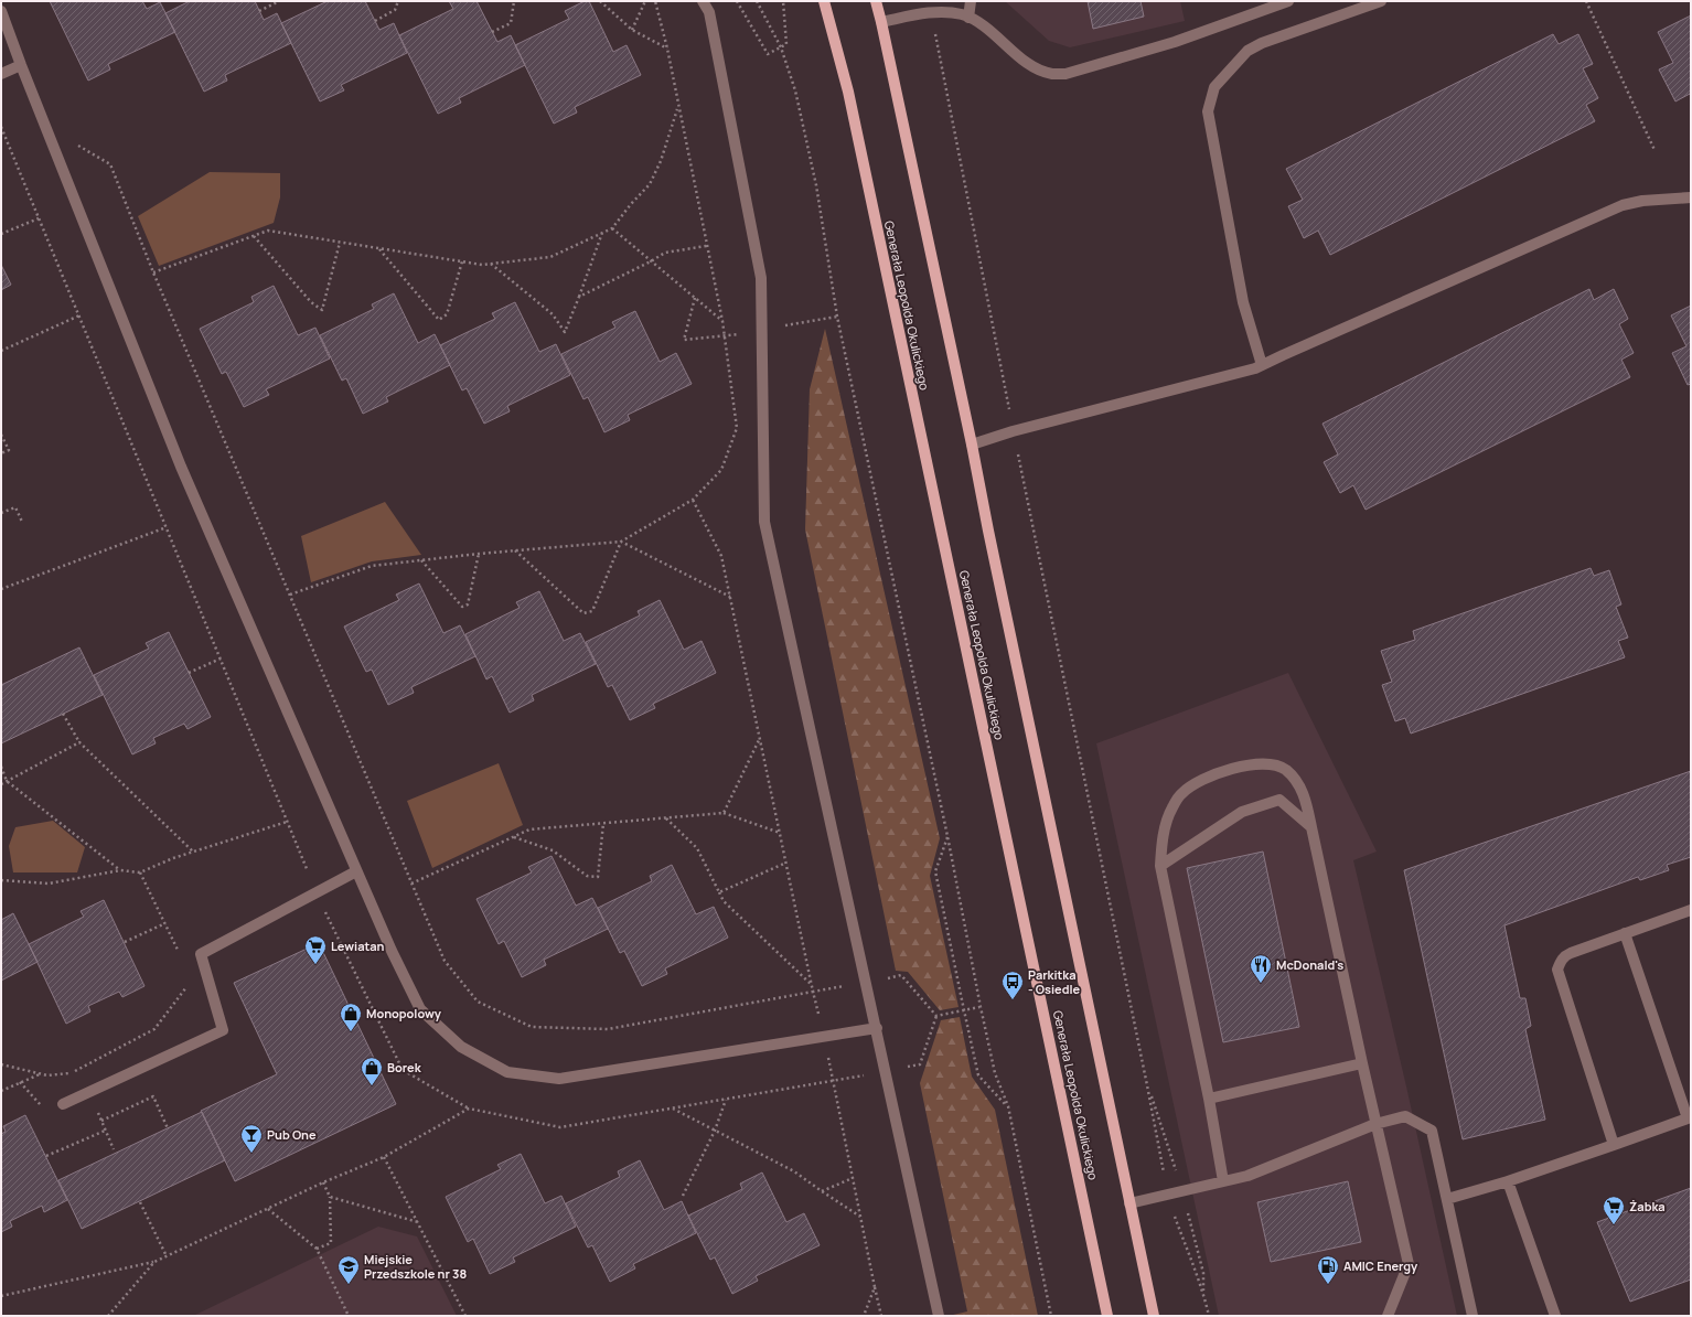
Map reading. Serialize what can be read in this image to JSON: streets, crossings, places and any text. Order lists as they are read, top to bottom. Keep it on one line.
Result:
{"streets":{"main road":["Generała Leopolda Okulickiego"]},"places":{"supermarket":["Lewiatan","Żabka"],"restaurant":["McDonald's"],"bus stop":["Parkitka - Osiedle"],"shop":["Monopolowy","Borek"],"bar":["Pub One"],"school or university":["Miejskie Przedszkole nr 38"],"fuel station":["AMIC Energy"]}}
